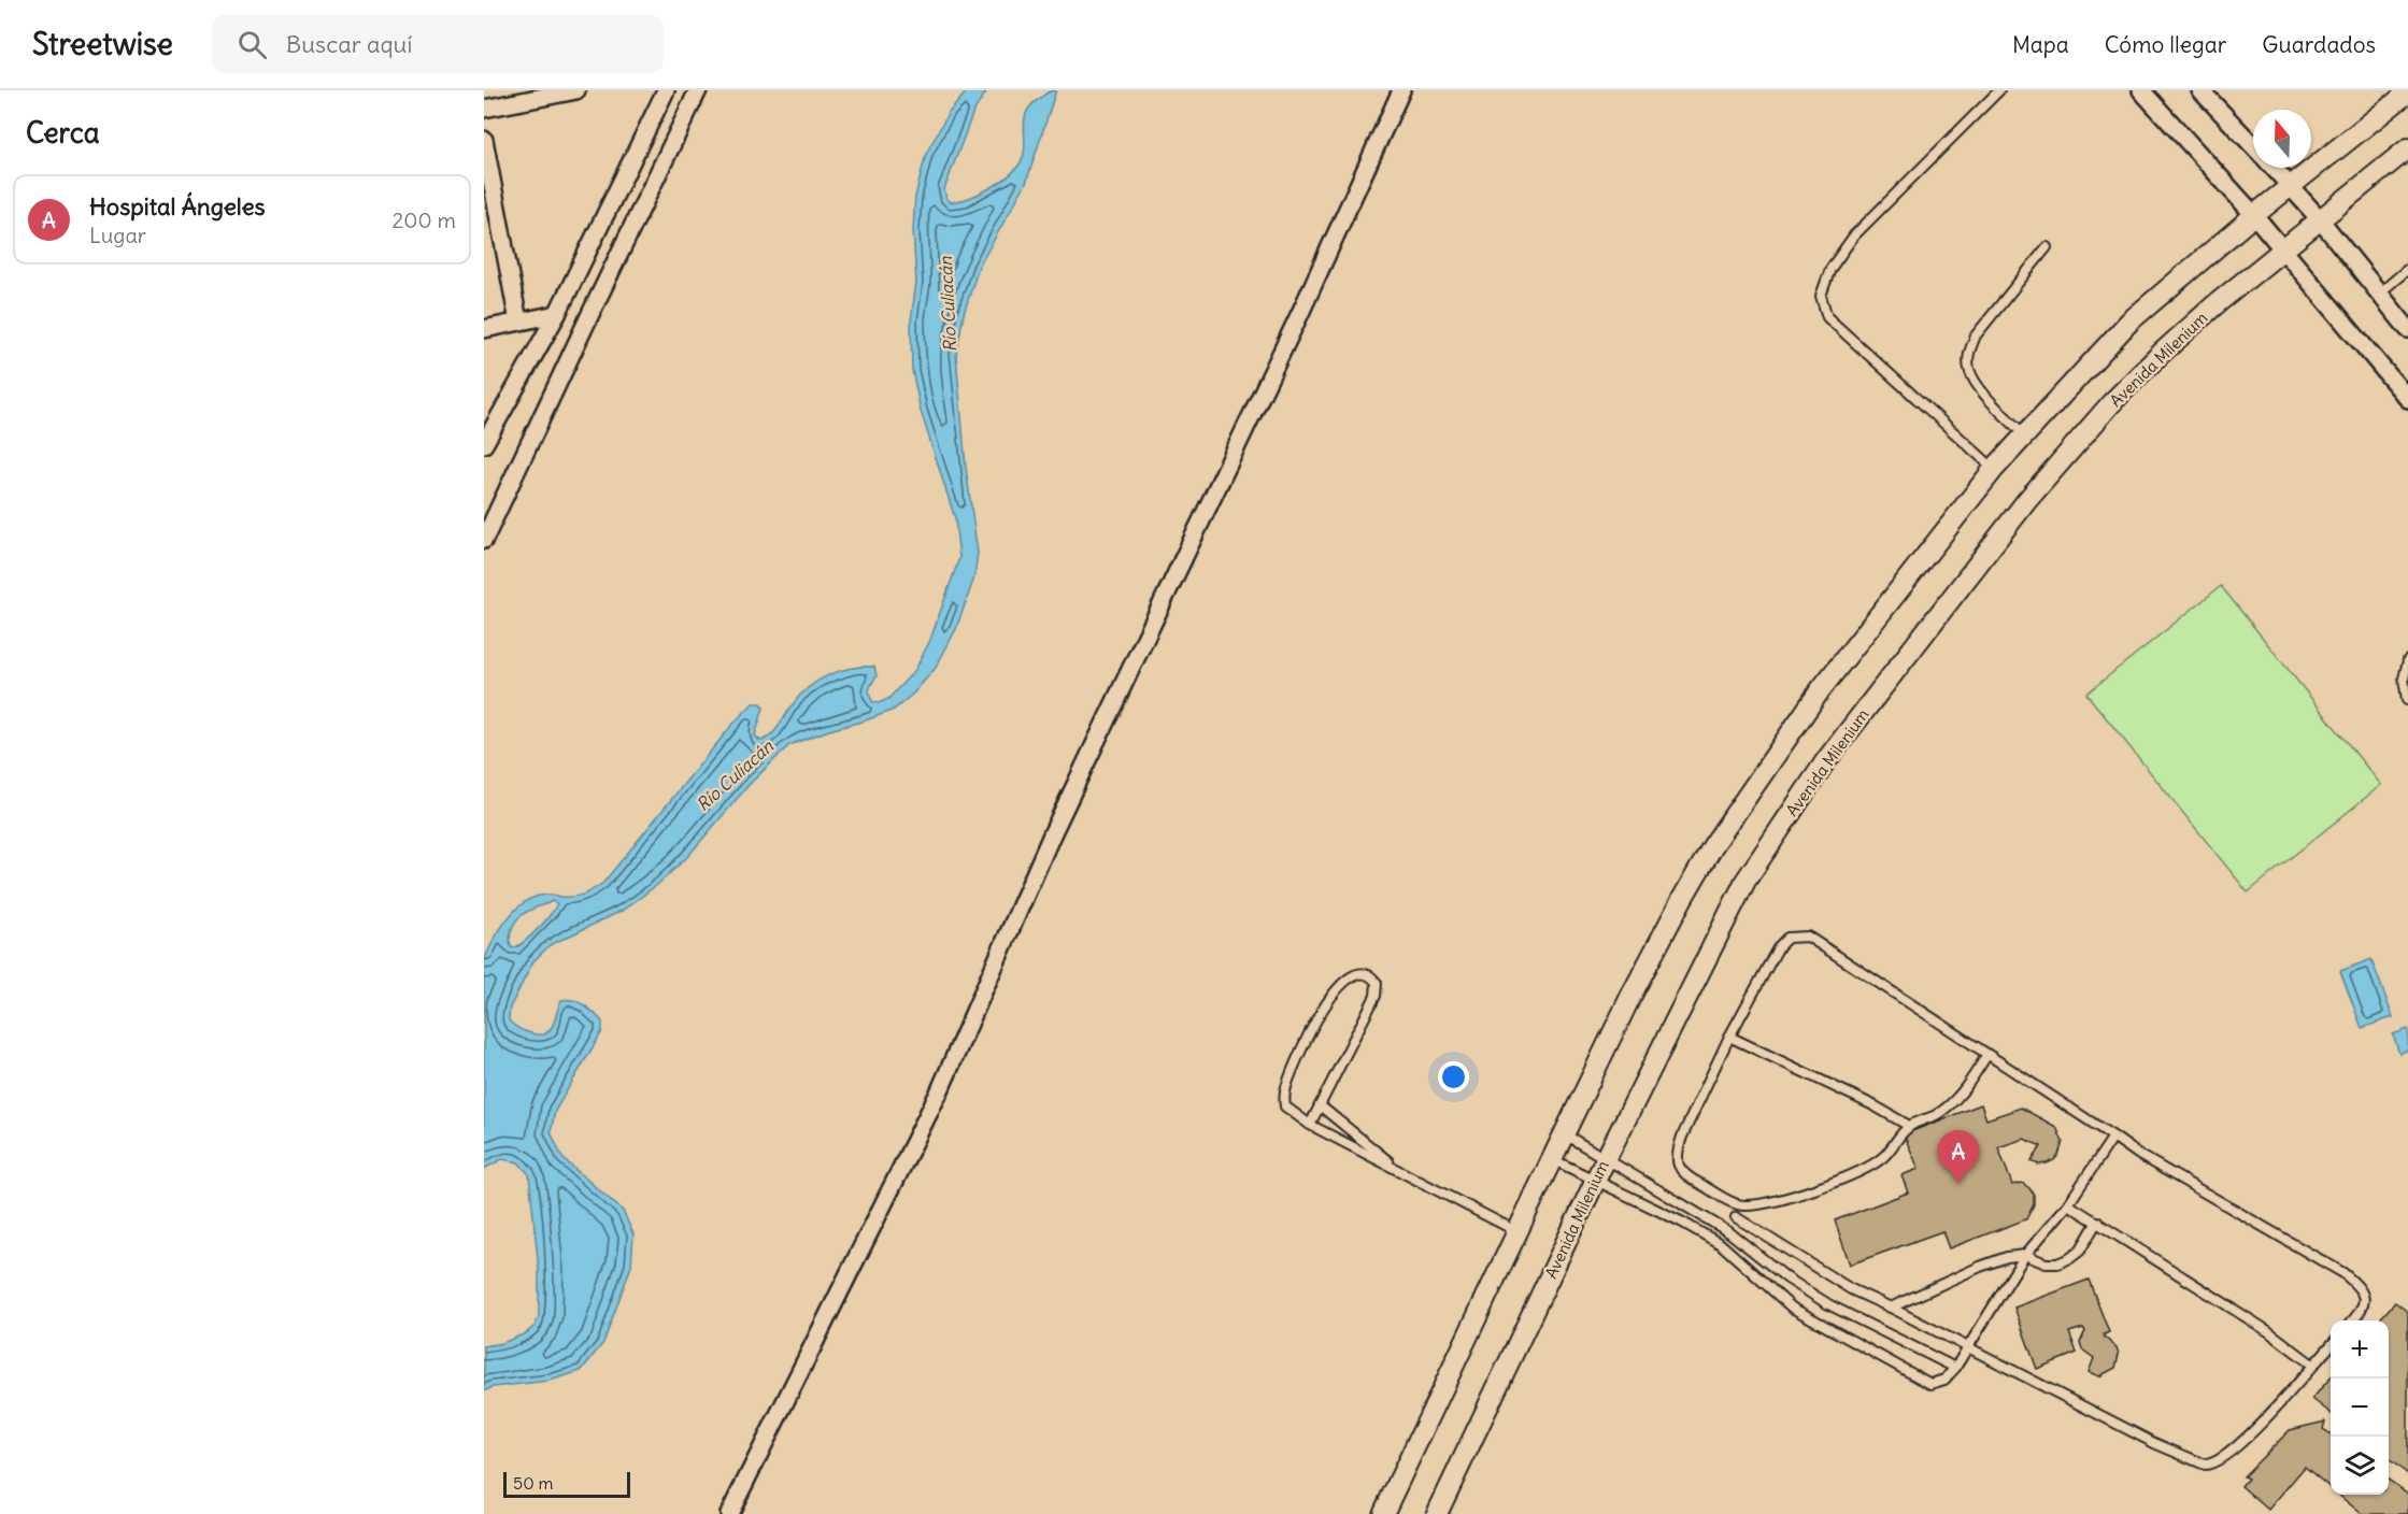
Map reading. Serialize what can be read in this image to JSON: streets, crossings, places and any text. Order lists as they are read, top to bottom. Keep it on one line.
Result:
{"streets":{"street":["Avenida Milenium"]},"water":["Río Culiacán"],"scale_bar":"50 m","north":"top","page":{"header":"Streetwise","search":"Buscar aquí","nav":["Mapa","Cómo llegar","Guardados"],"heading":"Cerca","list":[{"mark":"A","name":"Hospital Ángeles","note":"Lugar","value":"200 m"}],"pins":"A","map_buttons":["+","−"],"scale":"50 m"}}
